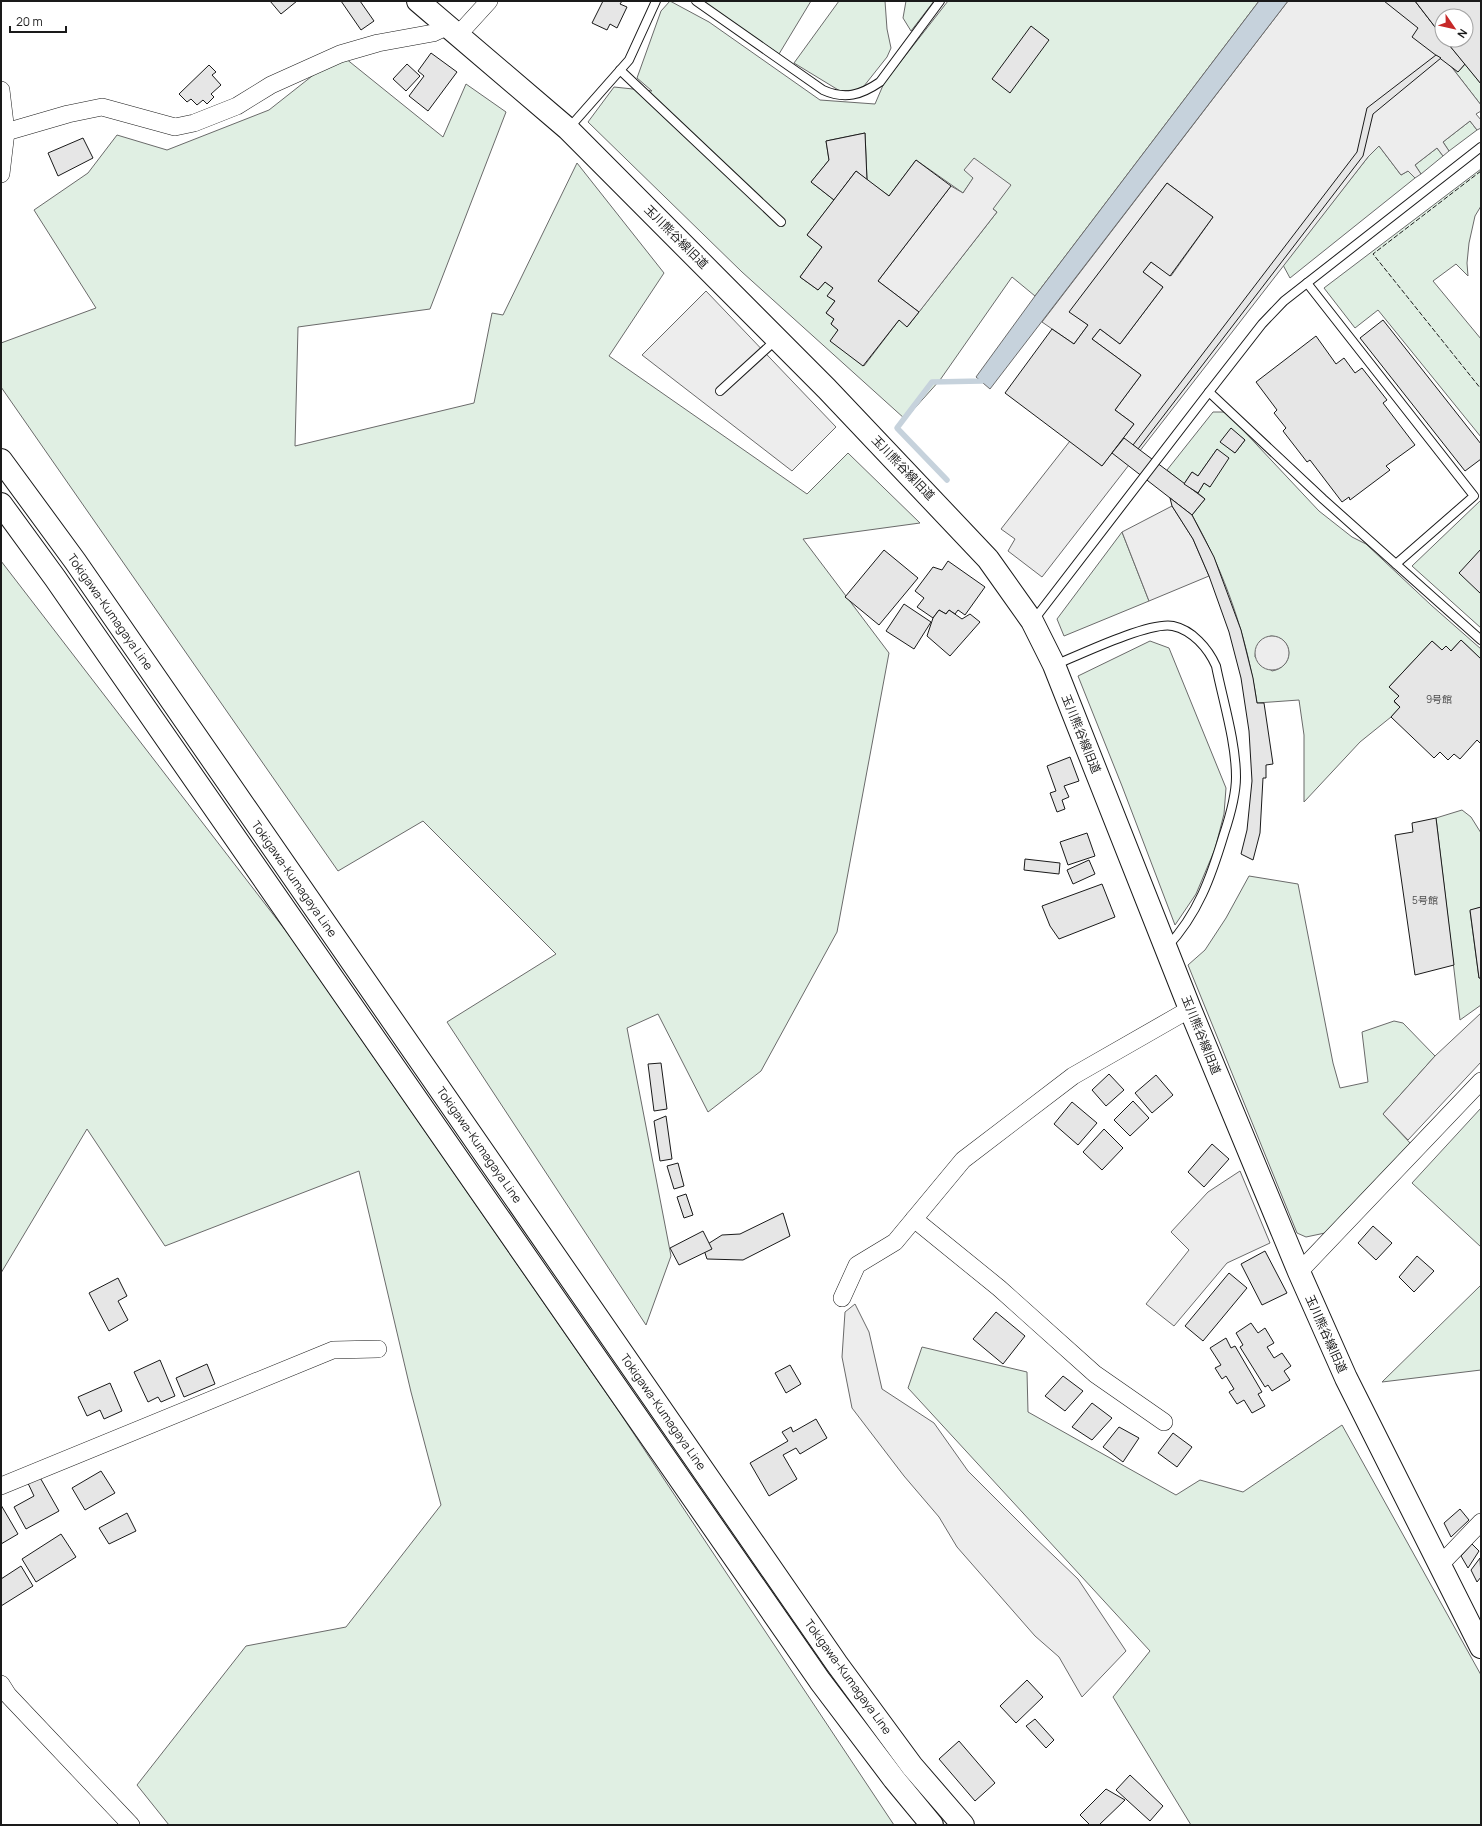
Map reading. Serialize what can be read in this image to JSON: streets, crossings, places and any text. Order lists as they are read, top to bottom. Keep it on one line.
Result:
{"streets":{"main road":["玉川熊谷線旧道","Tokigawa-Kumagaya Line"]},"house_numbers":["9号館","5号館"],"scale_bar":"20 m","north":"bottom right"}
